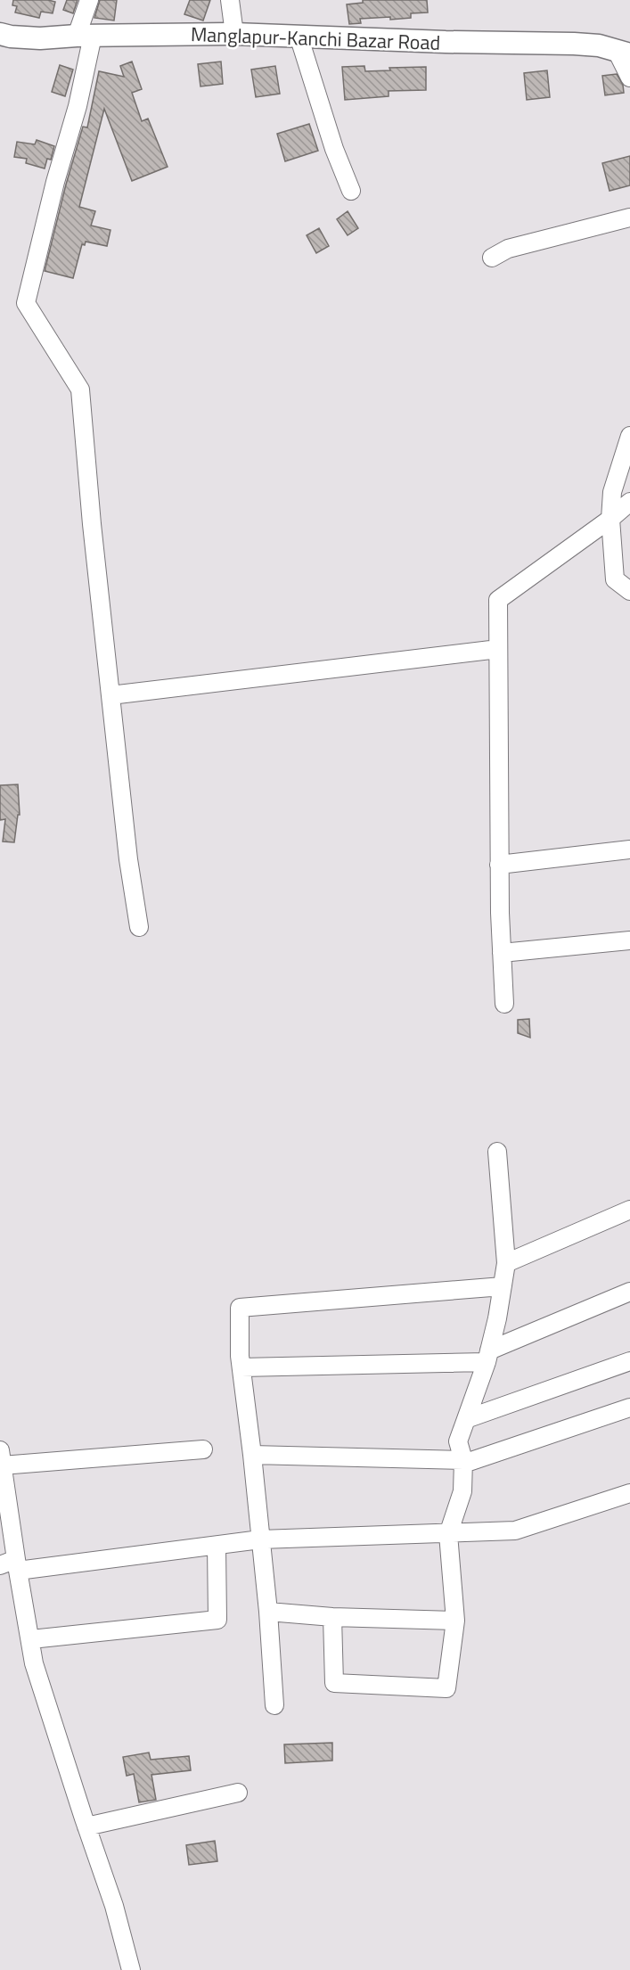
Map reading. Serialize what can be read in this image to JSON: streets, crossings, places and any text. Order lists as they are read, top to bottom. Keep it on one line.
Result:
{"streets":{"street":["Manglapur-Kanchi Bazar Road"]}}
